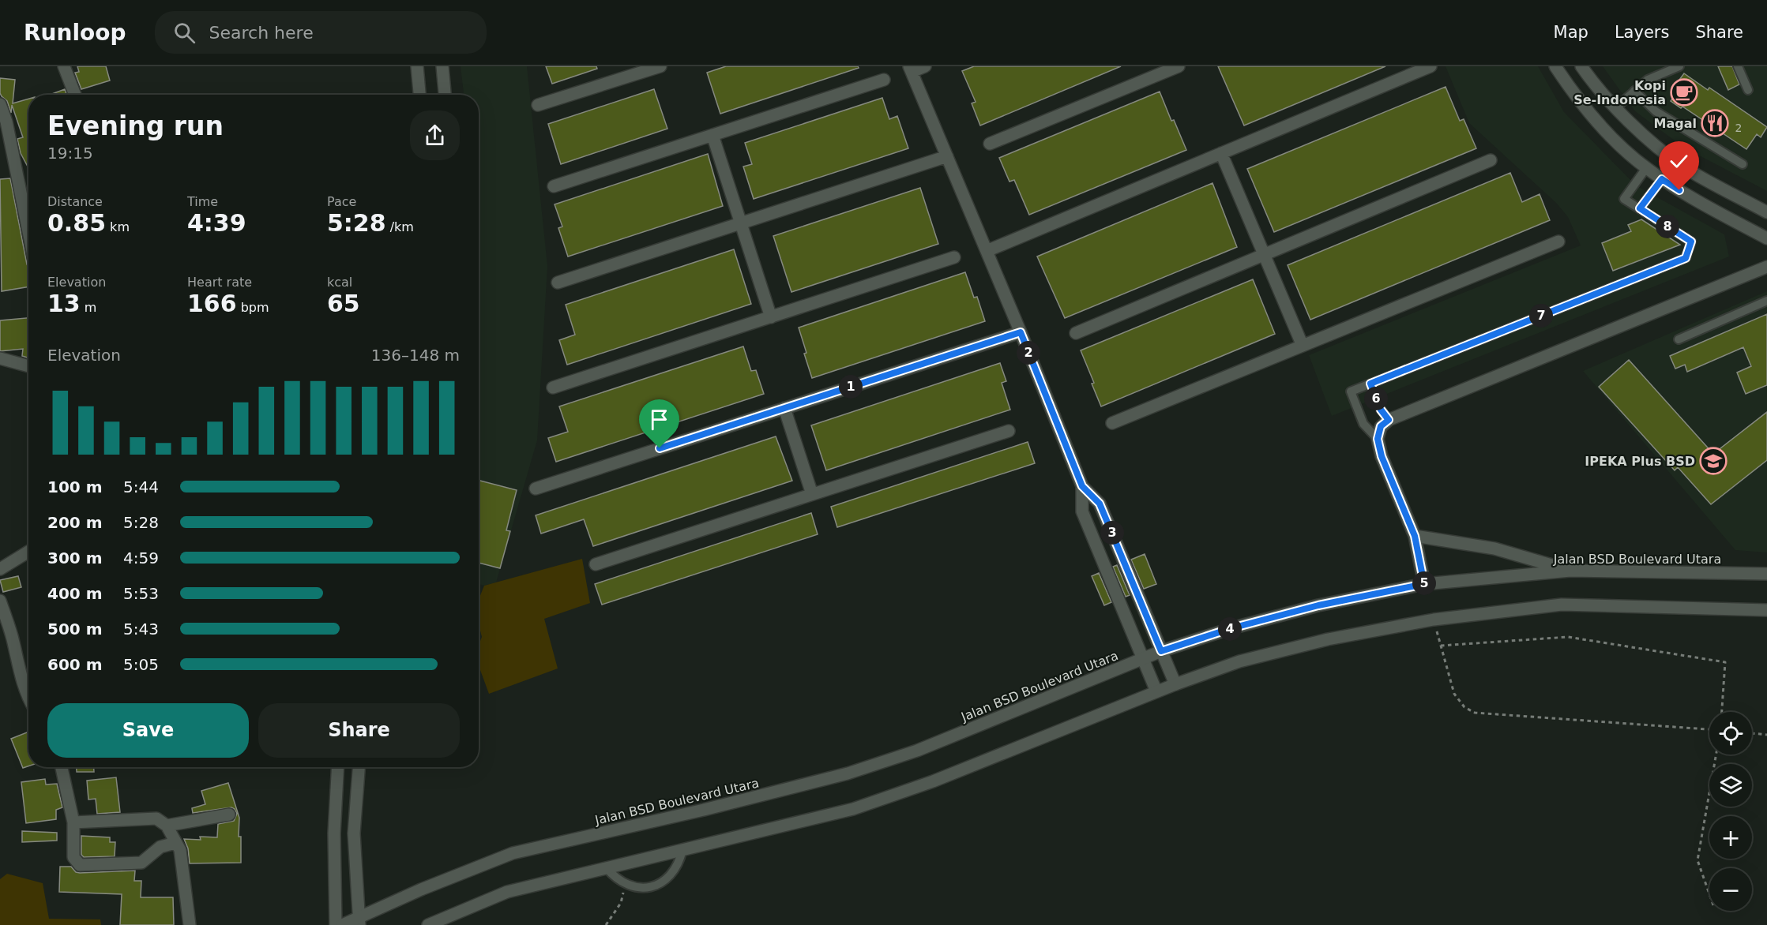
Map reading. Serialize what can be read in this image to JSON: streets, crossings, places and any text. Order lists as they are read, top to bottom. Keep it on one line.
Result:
{"streets":{"street":["Jalan BSD Boulevard Utara"]},"places":{"cafe":["Kopi Se-Indonesia"],"restaurant":["Magal"],"school or university":["IPEKA Plus BSD"]},"house_numbers":["2"],"page":{"header":"Runloop","search":"Search here","nav":["Map","Layers","Share"],"heading":["Evening run","19:15"],"stats":[["Distance","0.85 km"],["Time","4:39"],["Pace","5:28 /km"],["Elevation","13 m"],["Heart rate","166 bpm"],["kcal","65"]],"pins":["8","7","2","1","6","3","5","4"],"chart":["Elevation","136–148 m"],"list":[{"name":"100 m","note":"5:44"},{"name":"200 m","note":"5:28"},{"name":"300 m","note":"4:59"},{"name":"400 m","note":"5:53"},{"name":"500 m","note":"5:43"},{"name":"600 m","note":"5:05"}],"buttons":["Save","Share"],"map_buttons":["+","−"]}}
